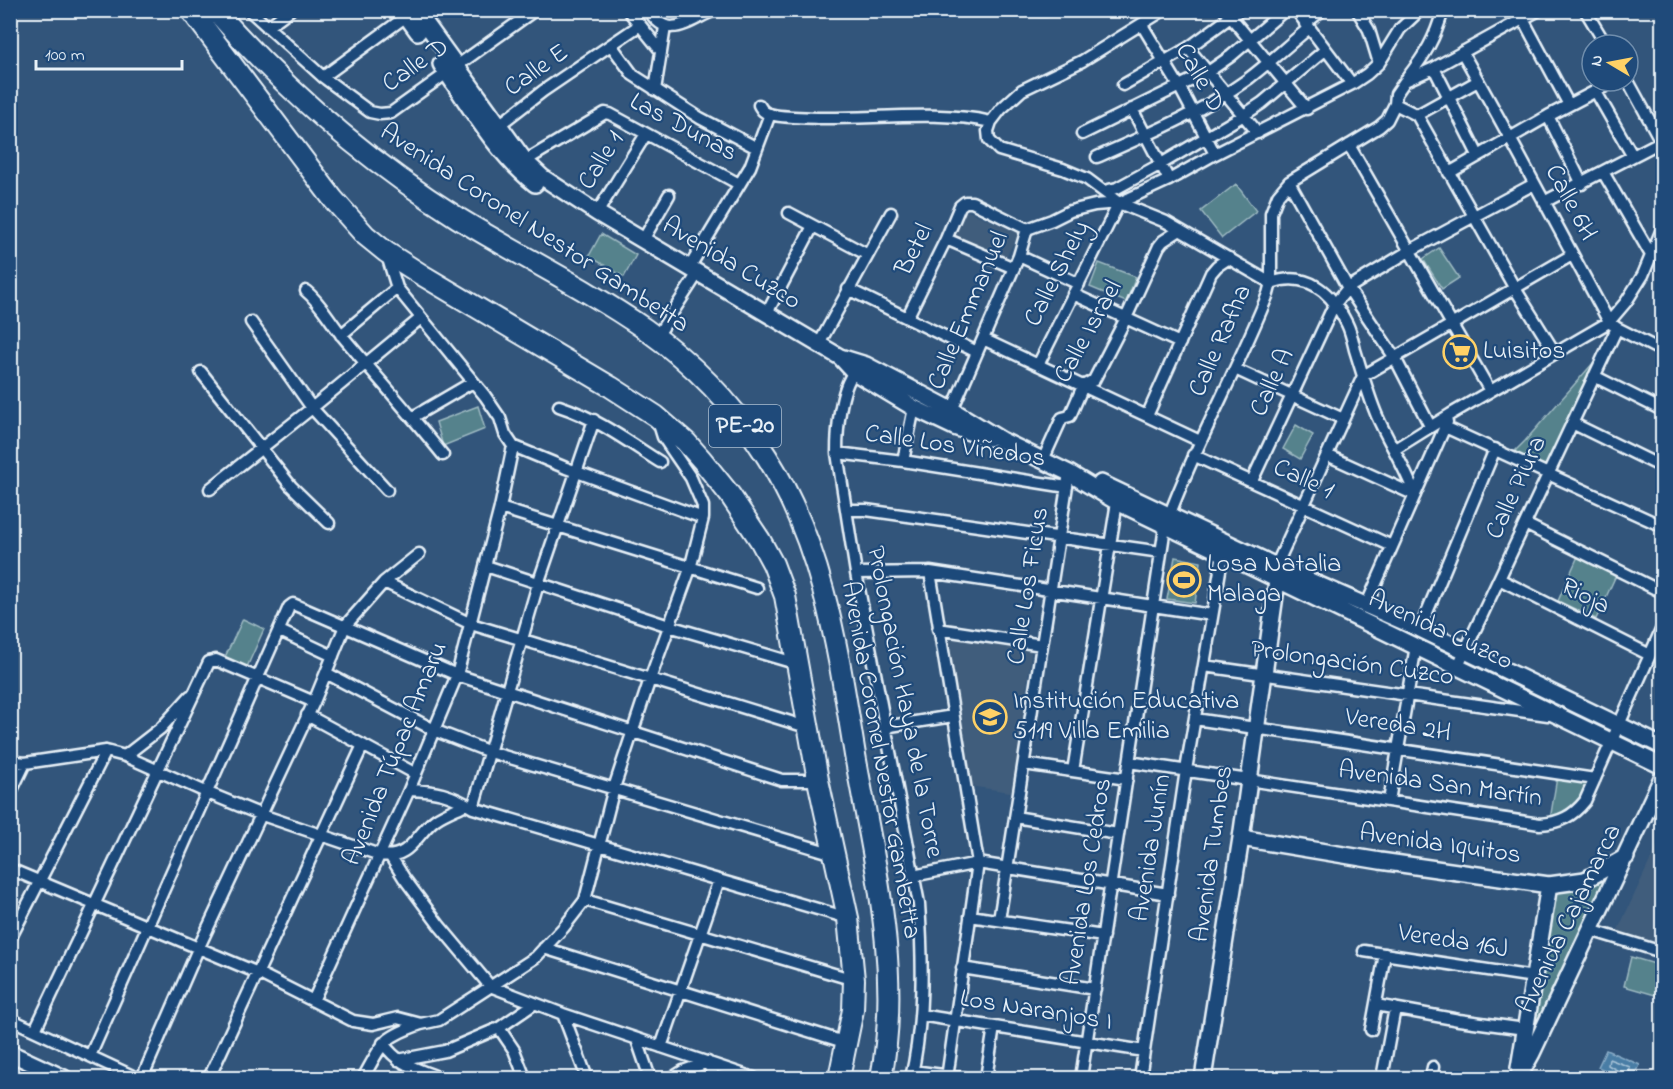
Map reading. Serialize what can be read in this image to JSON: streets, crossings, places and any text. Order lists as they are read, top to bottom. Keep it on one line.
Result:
{"streets":{"highway":["Avenida Coronel Nestor Gambetta","PE-20"],"street":["Calle D","Calle E","Las Dunas","Calle 1","Calle 6H","Betel","Avenida Cuzco","Calle Shely","Calle Emmanuel","Calle Israel","Calle Rafha","Calle A","Calle Los Viñedos","Calle Piura","Calle Los Ficus","Rioja","Prolongación Cuzco","Prolongación Haya de la Torre","Vereda 2H","Avenida Túpac Amaru","Avenida San Martín","Avenida Iquitos","Avenida Junín","Avenida Tumbes","Avenida Los Cedros","Avenida Cajamarca","Vereda 16J","Los Naranjos I"]},"crossings":[["Calle D","Avenida Cuzco"],["Calle E","Avenida Cuzco"],["Las Dunas","Calle 1"],["Las Dunas","Avenida Cuzco"],["Calle 1","Avenida Cuzco"],["Calle 1","Calle Rafha"],["Calle 1","Calle A"],["Calle 6H","Calle A"],["Calle 6H","Calle Piura"],["Betel","Calle Emmanuel"],["Avenida Cuzco","Calle Emmanuel"],["Avenida Cuzco","Calle Israel"],["Avenida Cuzco","Calle Rafha"],["Avenida Cuzco","Calle Los Viñedos"],["Avenida Cuzco","Calle Piura"],["Avenida Cuzco","Calle Los Ficus"],["Avenida Cuzco","Prolongación Cuzco"],["Avenida Cuzco","Prolongación Haya de la Torre"],["Avenida Cuzco","Avenida San Martín"],["Avenida Cuzco","Avenida Junín"],["Avenida Cuzco","Avenida Tumbes"],["Avenida Cuzco","Avenida Los Cedros"],["Calle Rafha","Avenida Los Cedros"],["Calle Los Viñedos","Calle Los Ficus"],["Calle Los Viñedos","Prolongación Haya de la Torre"],["Calle Piura","Rioja"],["Rioja","Avenida San Martín"],["Prolongación Cuzco","Avenida Junín"],["Prolongación Cuzco","Avenida Tumbes"],["Prolongación Haya de la Torre","Los Naranjos I"],["Vereda 2H","Avenida San Martín"],["Vereda 2H","Avenida Junín"],["Vereda 2H","Avenida Tumbes"],["Avenida San Martín","Avenida Junín"],["Avenida San Martín","Avenida Tumbes"],["Avenida San Martín","Avenida Los Cedros"],["Avenida Iquitos","Avenida Tumbes"],["Avenida Iquitos","Avenida Cajamarca"],["Avenida Junín","Los Naranjos I"],["Avenida Los Cedros","Los Naranjos I"]],"places":{"supermarket":["Luisitos"],"sports":["Losa Natalia Malaga"],"school or university":["Institución Educativa 5119 Villa Emilia"]},"scale_bar":"100 m","north":"left"}
